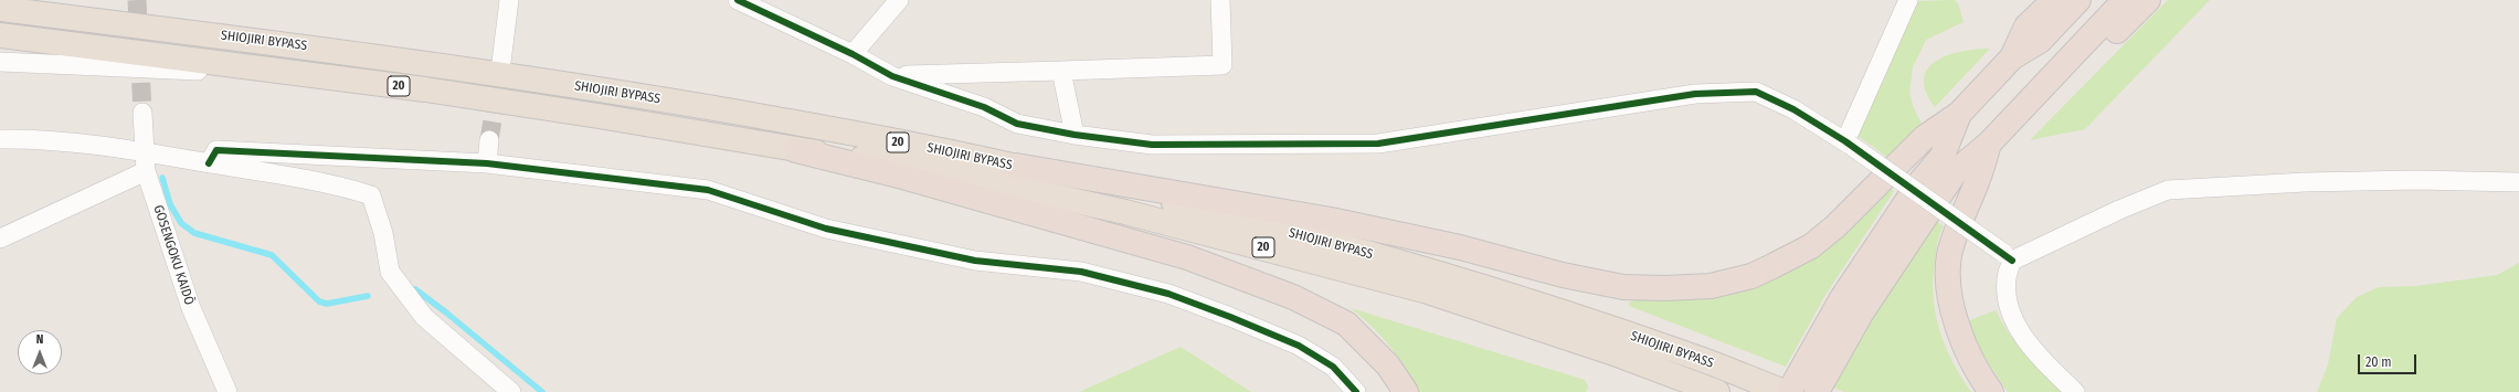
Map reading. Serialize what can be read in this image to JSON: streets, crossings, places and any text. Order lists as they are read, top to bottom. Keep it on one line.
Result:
{"streets":{"highway":["SHIOJIRI BYPASS","20"],"street":["GOSENGOKU KAIDŌ"]},"scale_bar":"20 m","north":"top"}
